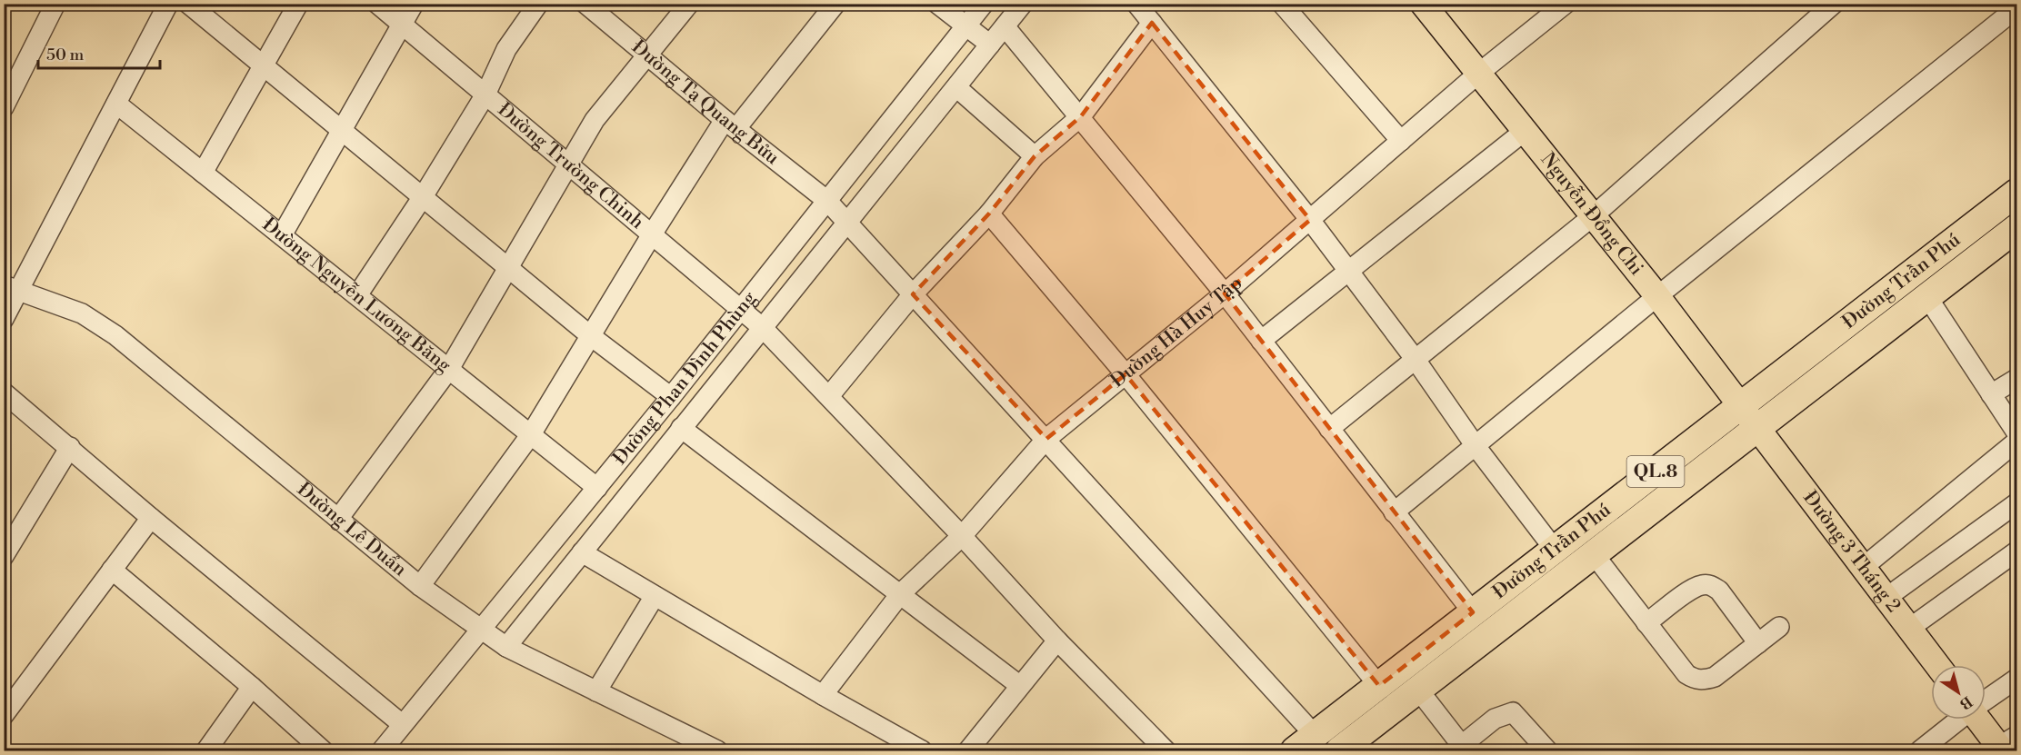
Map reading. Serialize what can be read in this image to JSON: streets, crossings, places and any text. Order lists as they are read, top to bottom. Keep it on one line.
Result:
{"streets":{"highway":["Đường Trần Phú","QL.8"],"main road":["Nguyễn Đổng Chi","Đường 3 Tháng 2"],"street":["Đường Tạ Quang Bửu","Đường Trường Chinh","Đường Nguyễn Lương Băng","Đường Hà Huy Tập","Đường Phan Đình Phùng","Đường Lê Duẩn"]},"crossings":[["Đường Tạ Quang Bửu","Đường Trần Phú"],["Đường Tạ Quang Bửu","Đường Hà Huy Tập"],["Đường Tạ Quang Bửu","Đường Phan Đình Phùng"],["Đường Trường Chinh","Đường Hà Huy Tập"],["Đường Trường Chinh","Đường Phan Đình Phùng"],["Nguyễn Đổng Chi","Đường Trần Phú"],["Nguyễn Đổng Chi","Đường Hà Huy Tập"],["Nguyễn Đổng Chi","Đường 3 Tháng 2"],["Đường Trần Phú","Đường 3 Tháng 2"],["Đường Nguyễn Lương Băng","Đường Phan Đình Phùng"],["Đường Phan Đình Phùng","Đường Lê Duẩn"]],"scale_bar":"50 m","north":"bottom right"}
